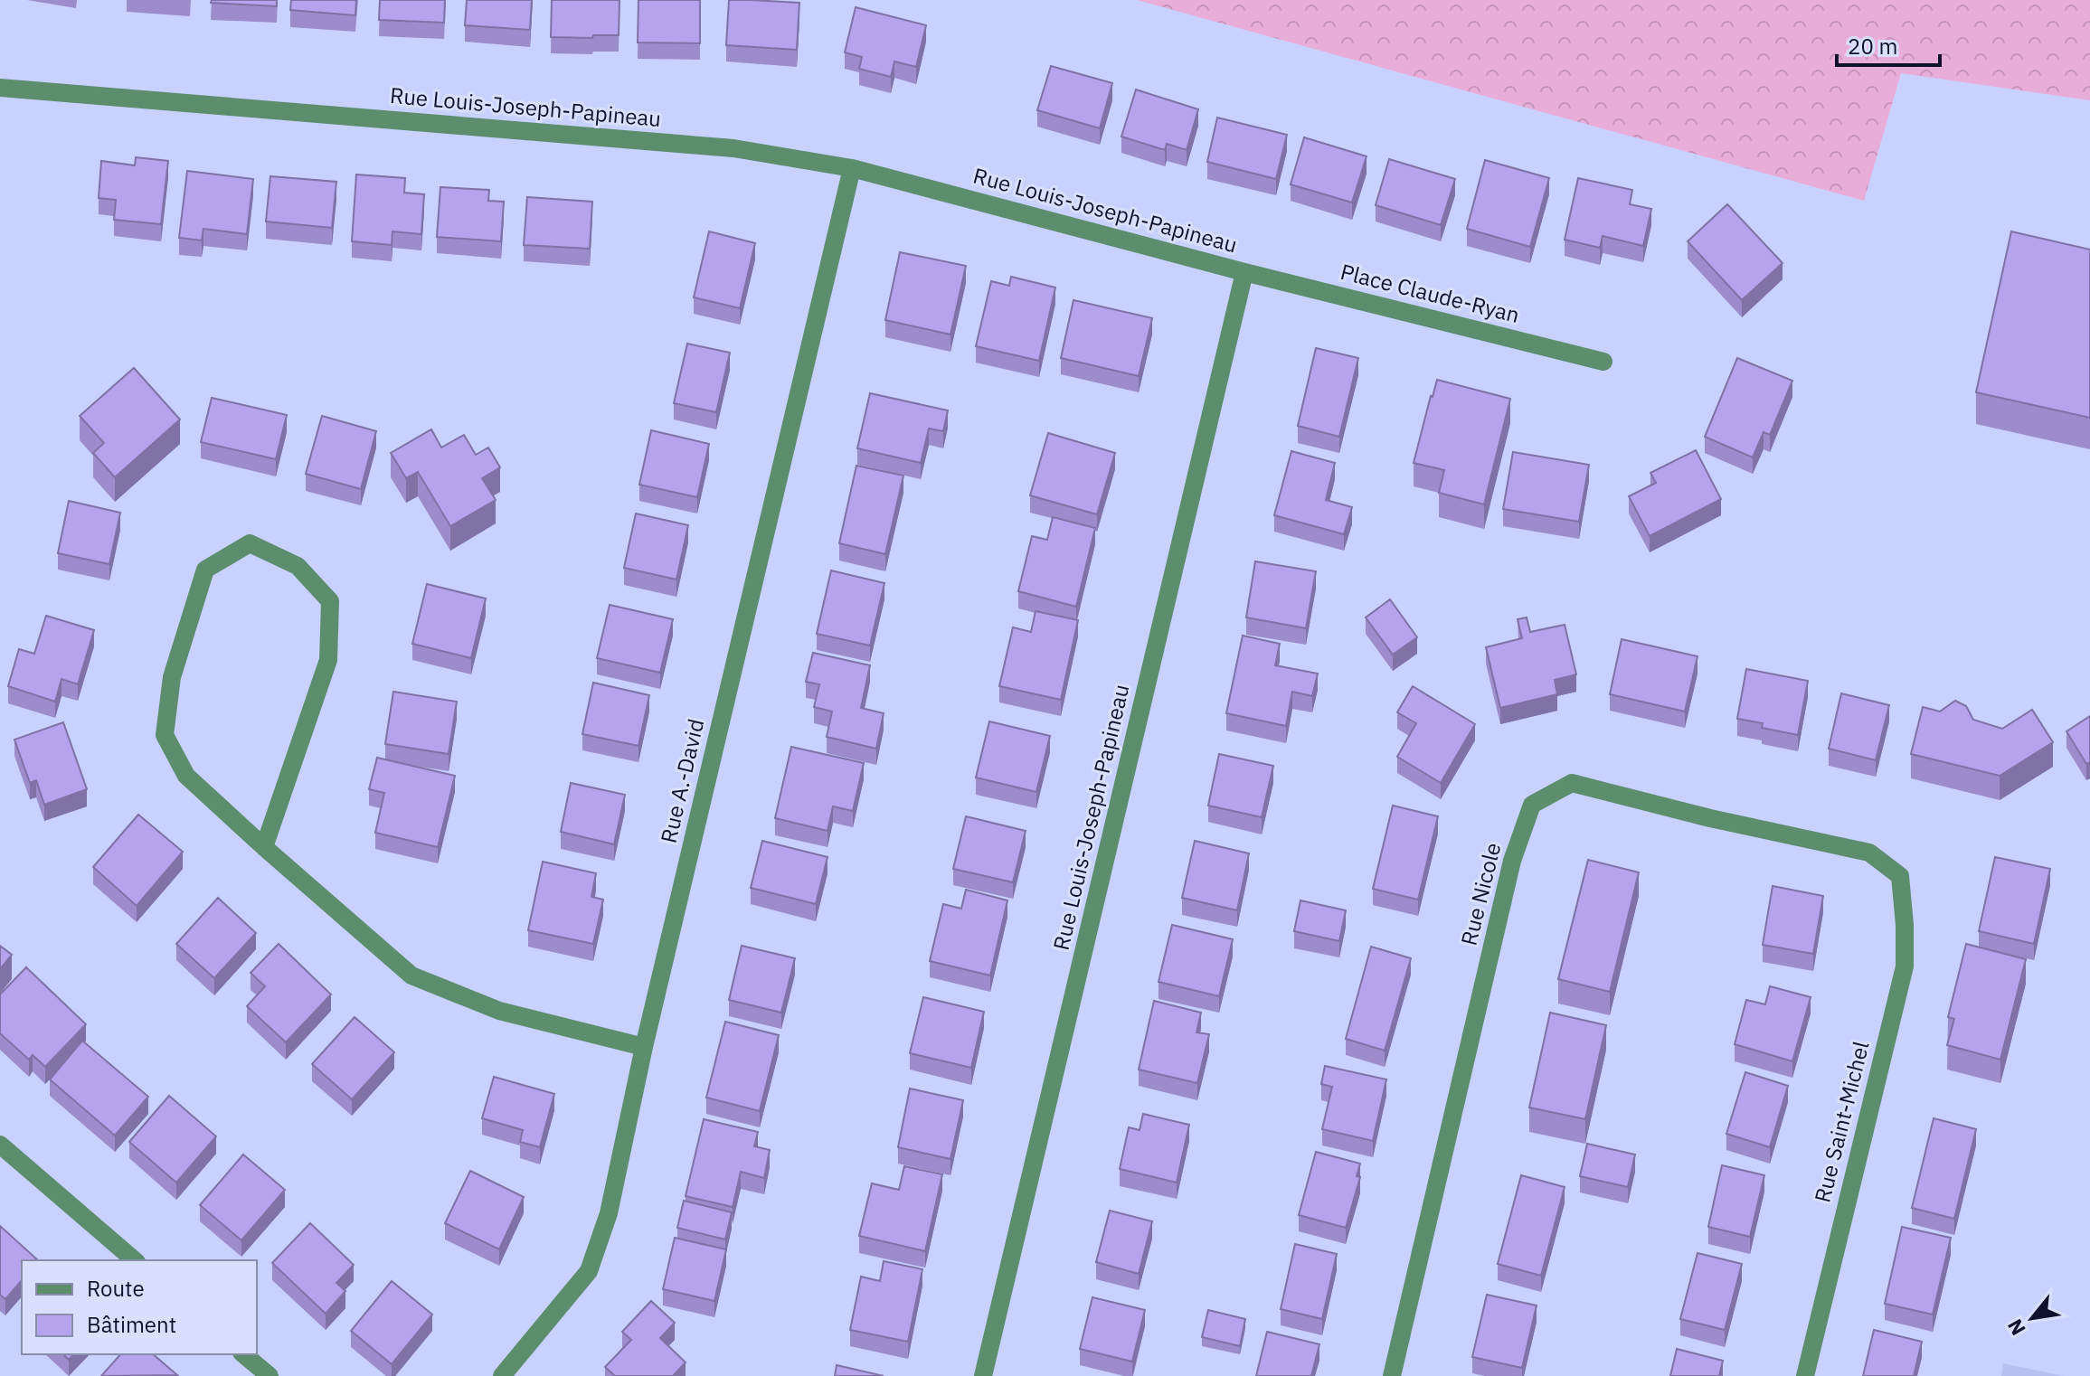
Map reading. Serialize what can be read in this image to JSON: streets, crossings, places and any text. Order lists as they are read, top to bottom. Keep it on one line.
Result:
{"streets":{"street":["Rue Louis-Joseph-Papineau","Place Claude-Ryan","Rue A.-David","Rue Nicole","Rue Saint-Michel"]},"crossings":[["Rue Louis-Joseph-Papineau","Place Claude-Ryan"],["Rue Louis-Joseph-Papineau","Rue A.-David"],["Rue Nicole","Rue Saint-Michel"]],"legend":["Route","Bâtiment"],"scale_bar":"20 m","north":"bottom left"}
